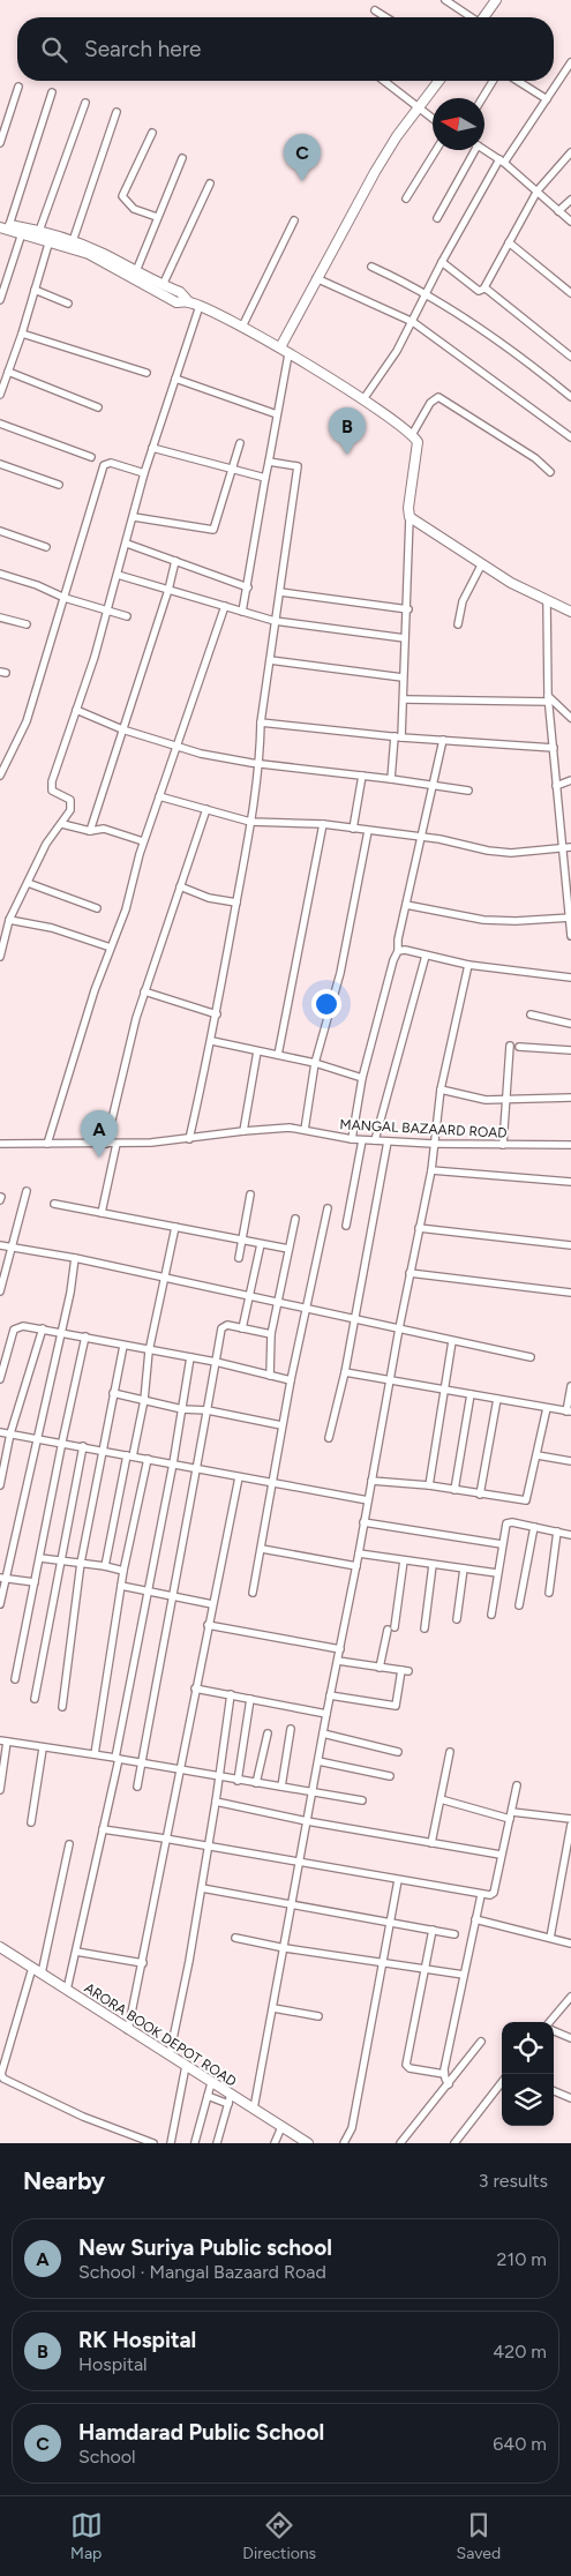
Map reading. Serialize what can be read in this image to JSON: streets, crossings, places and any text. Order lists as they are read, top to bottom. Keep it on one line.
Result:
{"streets":{"street":["MANGAL BAZAARD ROAD","ARORA BOOK DEPOT ROAD"]},"north":"left","page":{"search":"Search here","pins":["C","B","A"],"heading":["Nearby","3 results"],"list":[{"mark":"A","name":"New Suriya Public school","note":"School · Mangal Bazaard Road","value":"210 m"},{"mark":"B","name":"RK Hospital","note":"Hospital","value":"420 m"},{"mark":"C","name":"Hamdarad Public School","note":"School","value":"640 m"}],"nav":["Map","Directions","Saved"]}}
